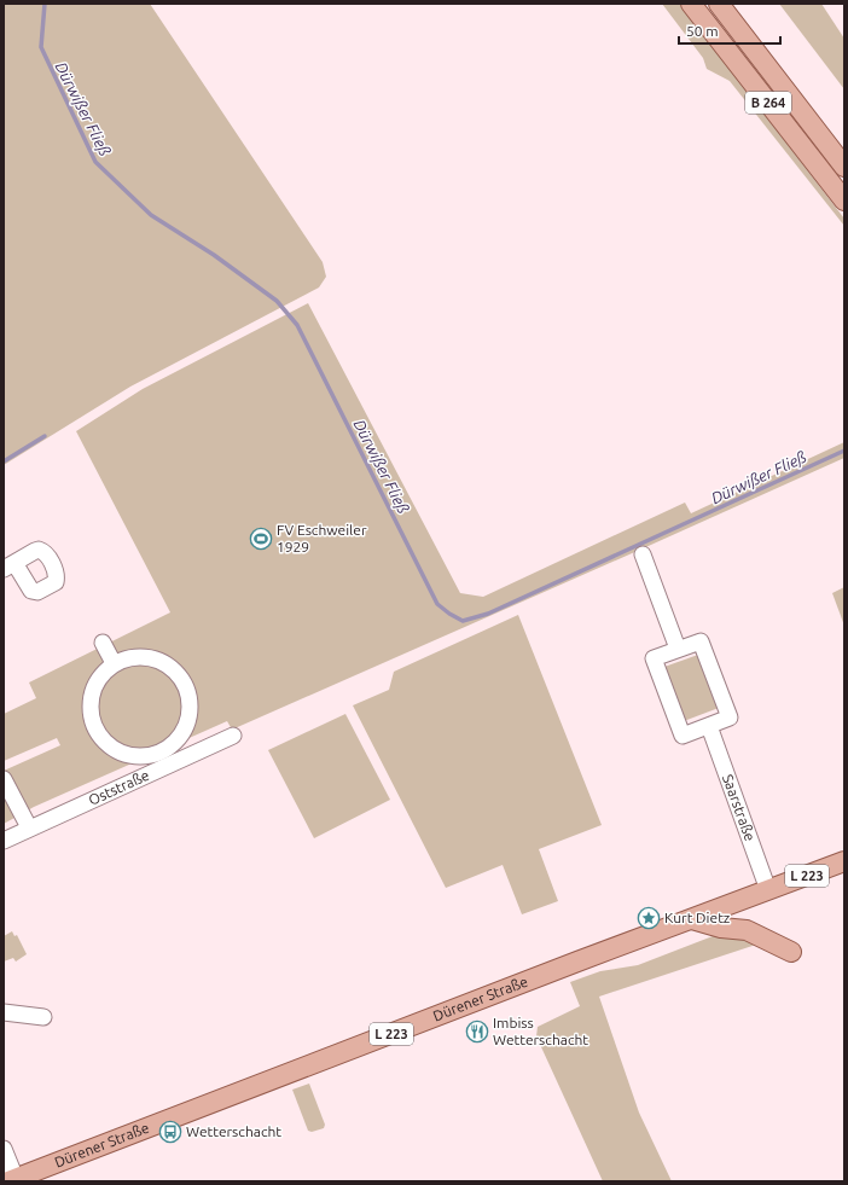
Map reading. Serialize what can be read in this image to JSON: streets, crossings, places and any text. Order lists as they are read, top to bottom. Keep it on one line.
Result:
{"streets":{"main road":["B 264","L 223","Dürener Straße"],"street":["Oststraße","Saarstraße"]},"crossings":[["Saarstraße","Dürener Straße"]],"water":["Dürwißer Fließ"],"places":{"sports":["FV Eschweiler 1929"],"place":["Kurt Dietz"],"restaurant":["Imbiss Wetterschacht"],"bus stop":["Wetterschacht"]},"scale_bar":"50 m"}
